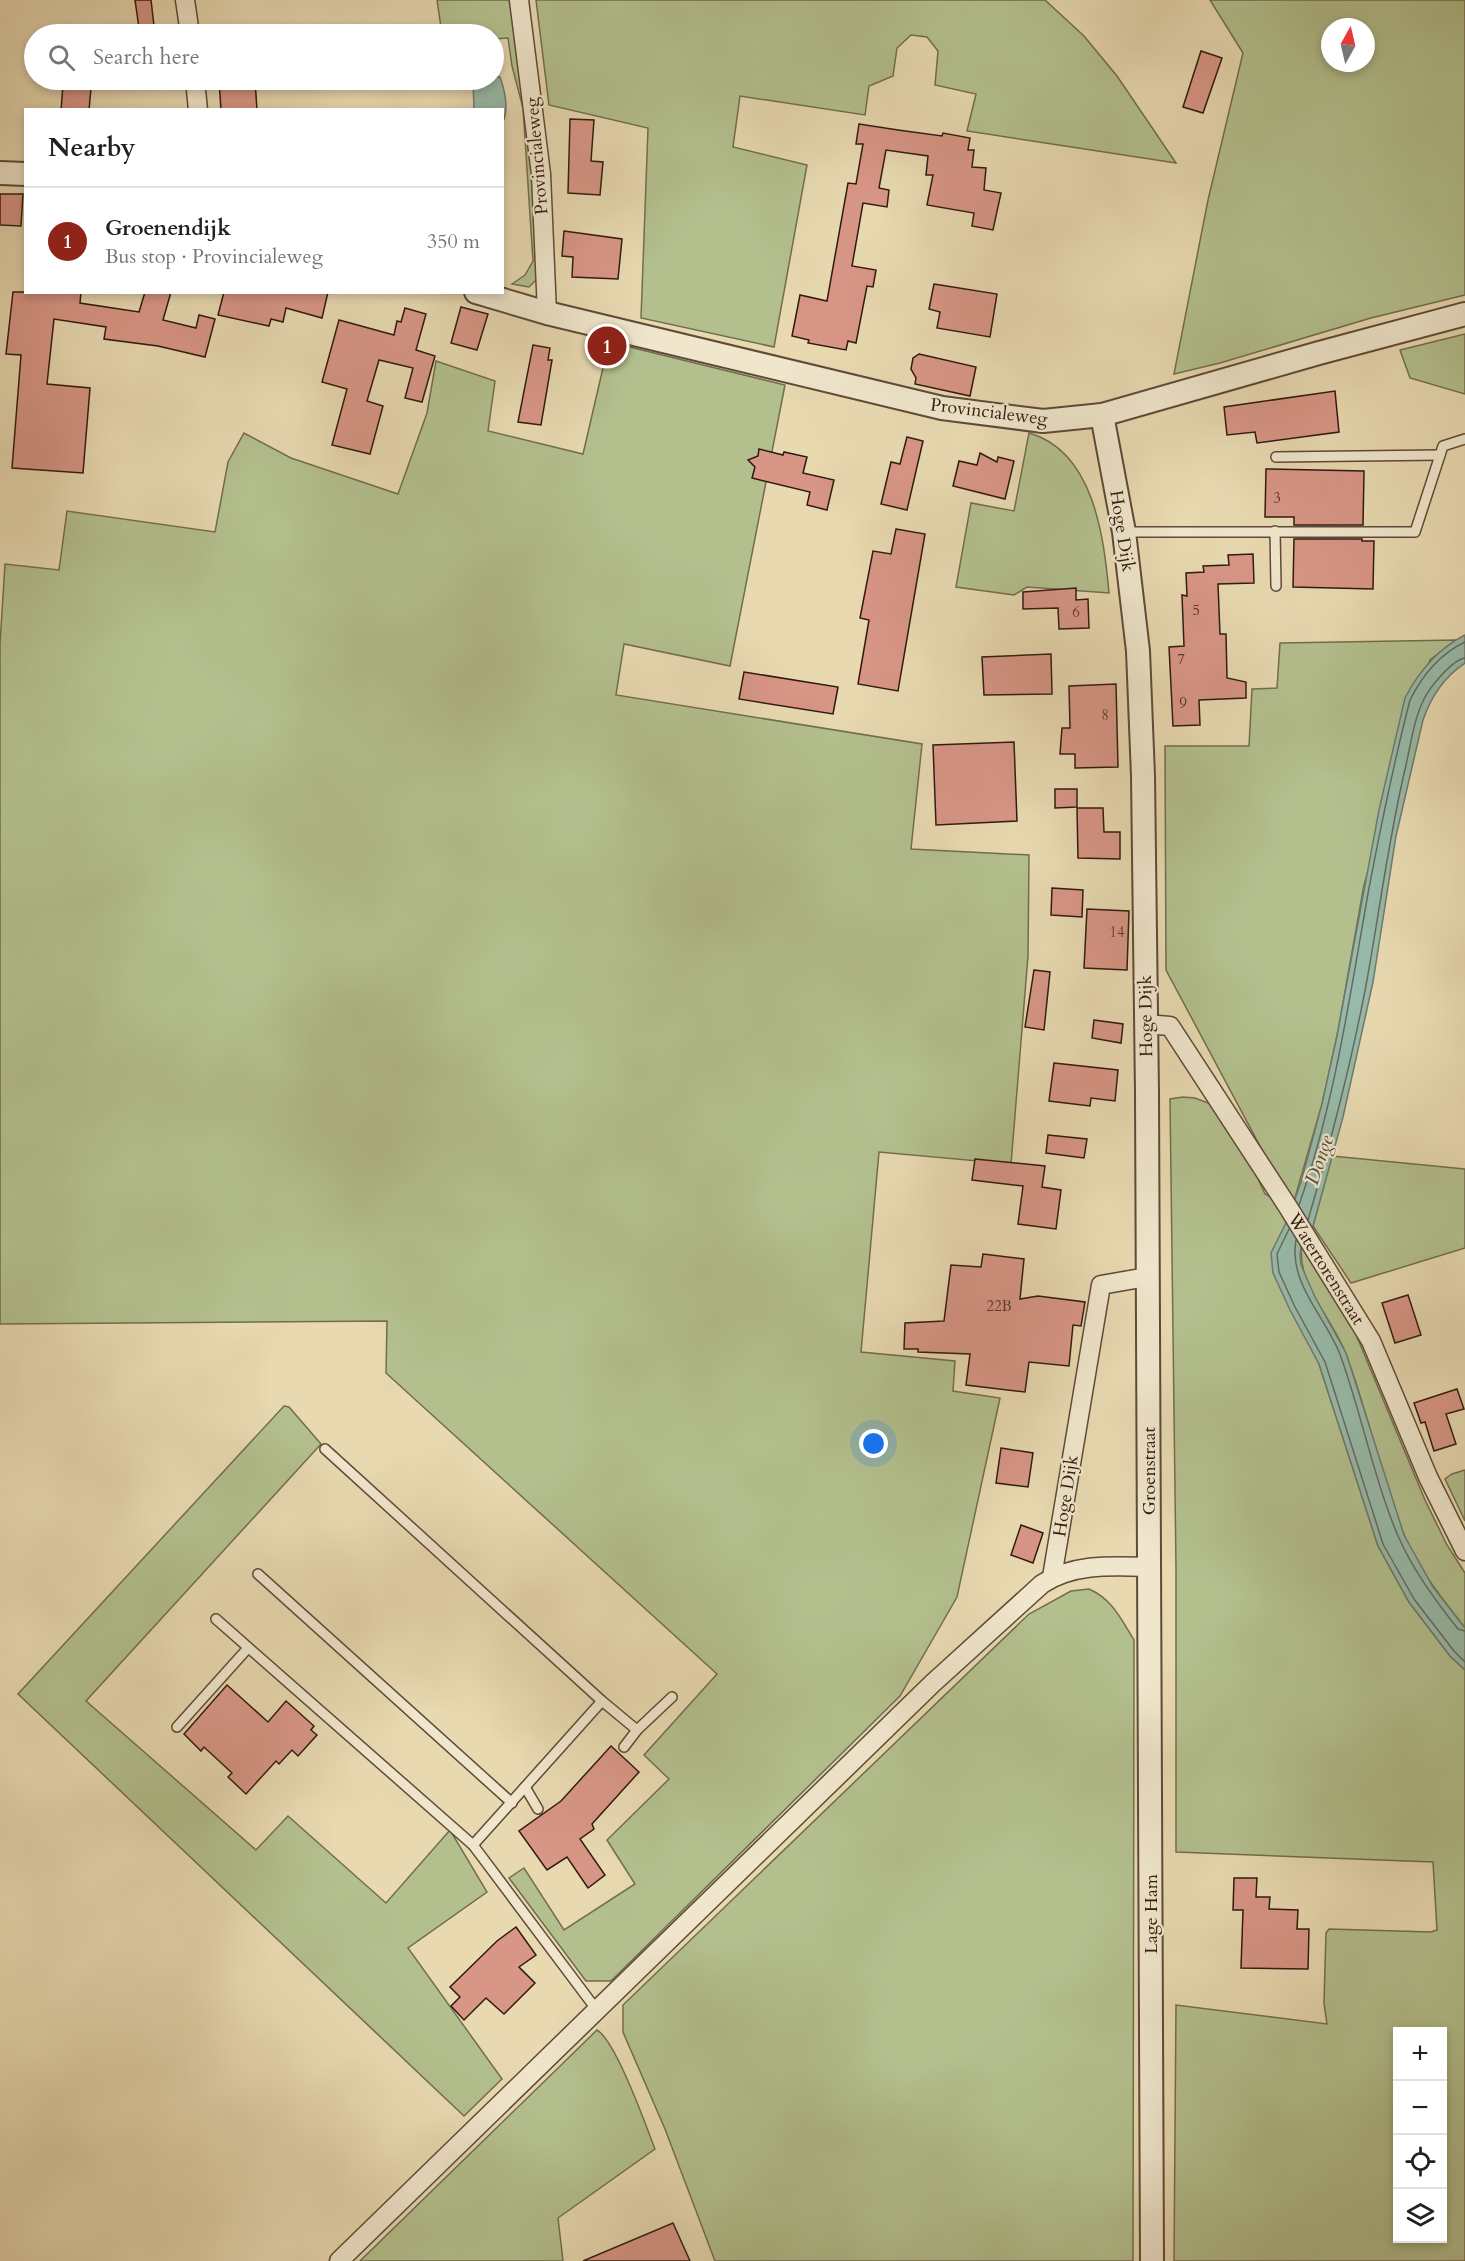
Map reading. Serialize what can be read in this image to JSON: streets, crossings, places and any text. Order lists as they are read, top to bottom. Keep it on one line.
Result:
{"streets":{"street":["Provincialeweg","Hoge Dijk","Watertorenstraat","Groenstraat","Lage Ham"]},"crossings":[["Provincialeweg","Hoge Dijk"],["Hoge Dijk","Watertorenstraat"],["Hoge Dijk","Groenstraat"],["Groenstraat","Lage Ham"]],"water":["Donge"],"house_numbers":["3","5","6","7","9","8","14","22B"],"north":"top","page":{"search":"Search here","heading":"Nearby","list":[{"mark":"1","name":"Groenendijk","note":"Bus stop · Provincialeweg","value":"350 m"}],"pins":"1","map_buttons":["+","−"]}}
